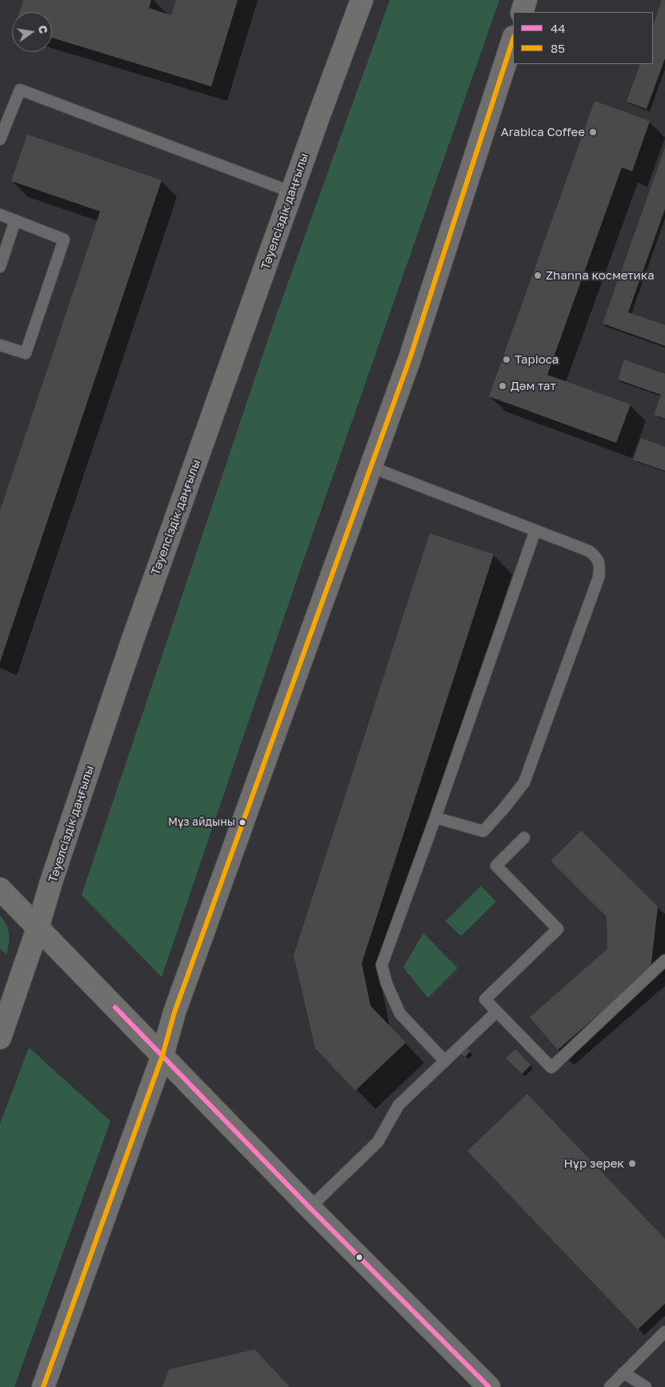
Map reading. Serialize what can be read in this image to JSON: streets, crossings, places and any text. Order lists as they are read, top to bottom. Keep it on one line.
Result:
{"streets":{"street":["Тәуелсіздік даңғылы"]},"places":["Arabica Coffee","Zhanna косметика","Tapioca","Дәм тат","Мұз айдыны","Нұр зерек"],"lines":["transit line 85","transit line 44"],"legend":["44","85"],"north":"right"}
